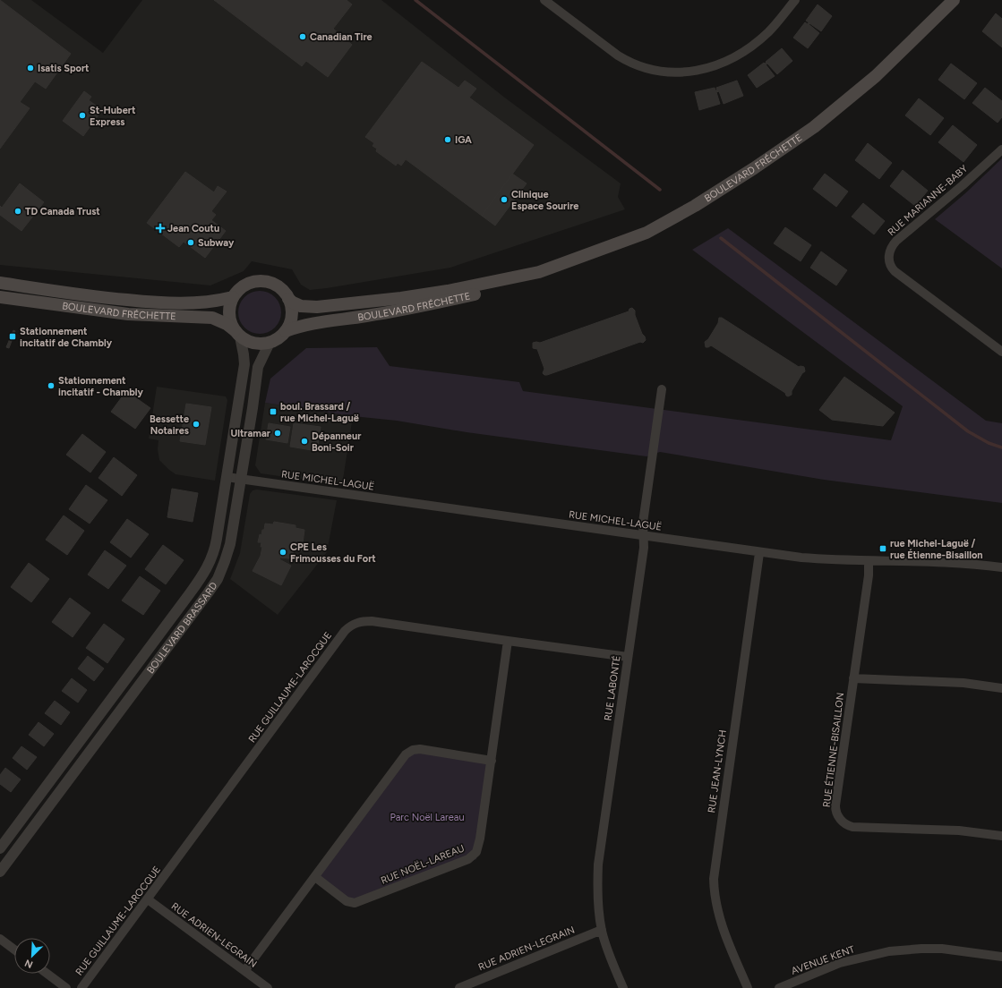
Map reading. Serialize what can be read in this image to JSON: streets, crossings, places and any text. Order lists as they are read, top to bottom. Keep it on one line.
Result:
{"streets":{"main road":["BOULEVARD FRÉCHETTE"],"street":["RUE MARIANNE-BABY","RUE MICHEL-LAGUË","BOULEVARD BRASSARD","RUE GUILLAUME-LAROCQUE","RUE LABONTÉ","RUE ÉTIENNE-BISAILLON","RUE JEAN-LYNCH","RUE NOËL-LAREAU","RUE ADRIEN-LEGRAIN","AVENUE KENT"]},"crossings":[["BOULEVARD FRÉCHETTE","BOULEVARD BRASSARD"],["RUE MICHEL-LAGUË","BOULEVARD BRASSARD"],["RUE MICHEL-LAGUË","RUE LABONTÉ"],["RUE MICHEL-LAGUË","RUE ÉTIENNE-BISAILLON"],["RUE MICHEL-LAGUË","RUE JEAN-LYNCH"],["RUE GUILLAUME-LAROCQUE","RUE LABONTÉ"],["RUE GUILLAUME-LAROCQUE","RUE NOËL-LAREAU"],["RUE GUILLAUME-LAROCQUE","RUE ADRIEN-LEGRAIN"],["RUE LABONTÉ","RUE ADRIEN-LEGRAIN"]],"parks":["Parc Noël Lareau"],"places":{"other":["Canadian Tire","Isatis Sport","St-Hubert Express","IGA","Clinique Espace Sourire","TD Canada Trust","Subway","Stationnement incitatif - Chambly","Bessette Notaires","Ultramar","Dépanneur Boni-Soir","CPE Les Frimousses du Fort"],"health":["Jean Coutu"],"transit":["Stationnement incitatif de Chambly","boul. Brassard / rue Michel-Laguë","rue Michel-Laguë / rue Étienne-Bisaillon"]},"north":"bottom left"}
